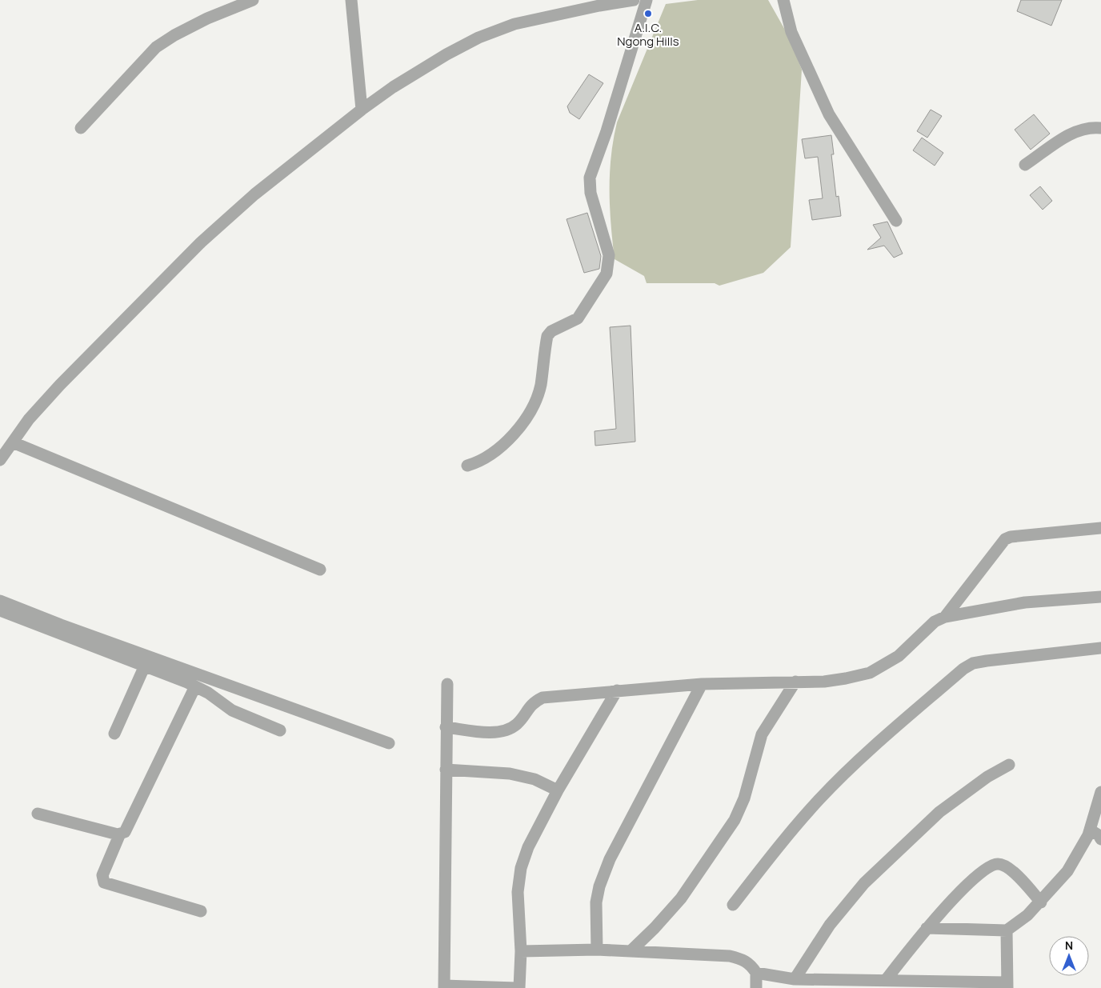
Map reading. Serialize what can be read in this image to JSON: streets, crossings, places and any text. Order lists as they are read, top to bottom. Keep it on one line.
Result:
{"places":["A.I.C. Ngong Hills"],"north":"top"}
